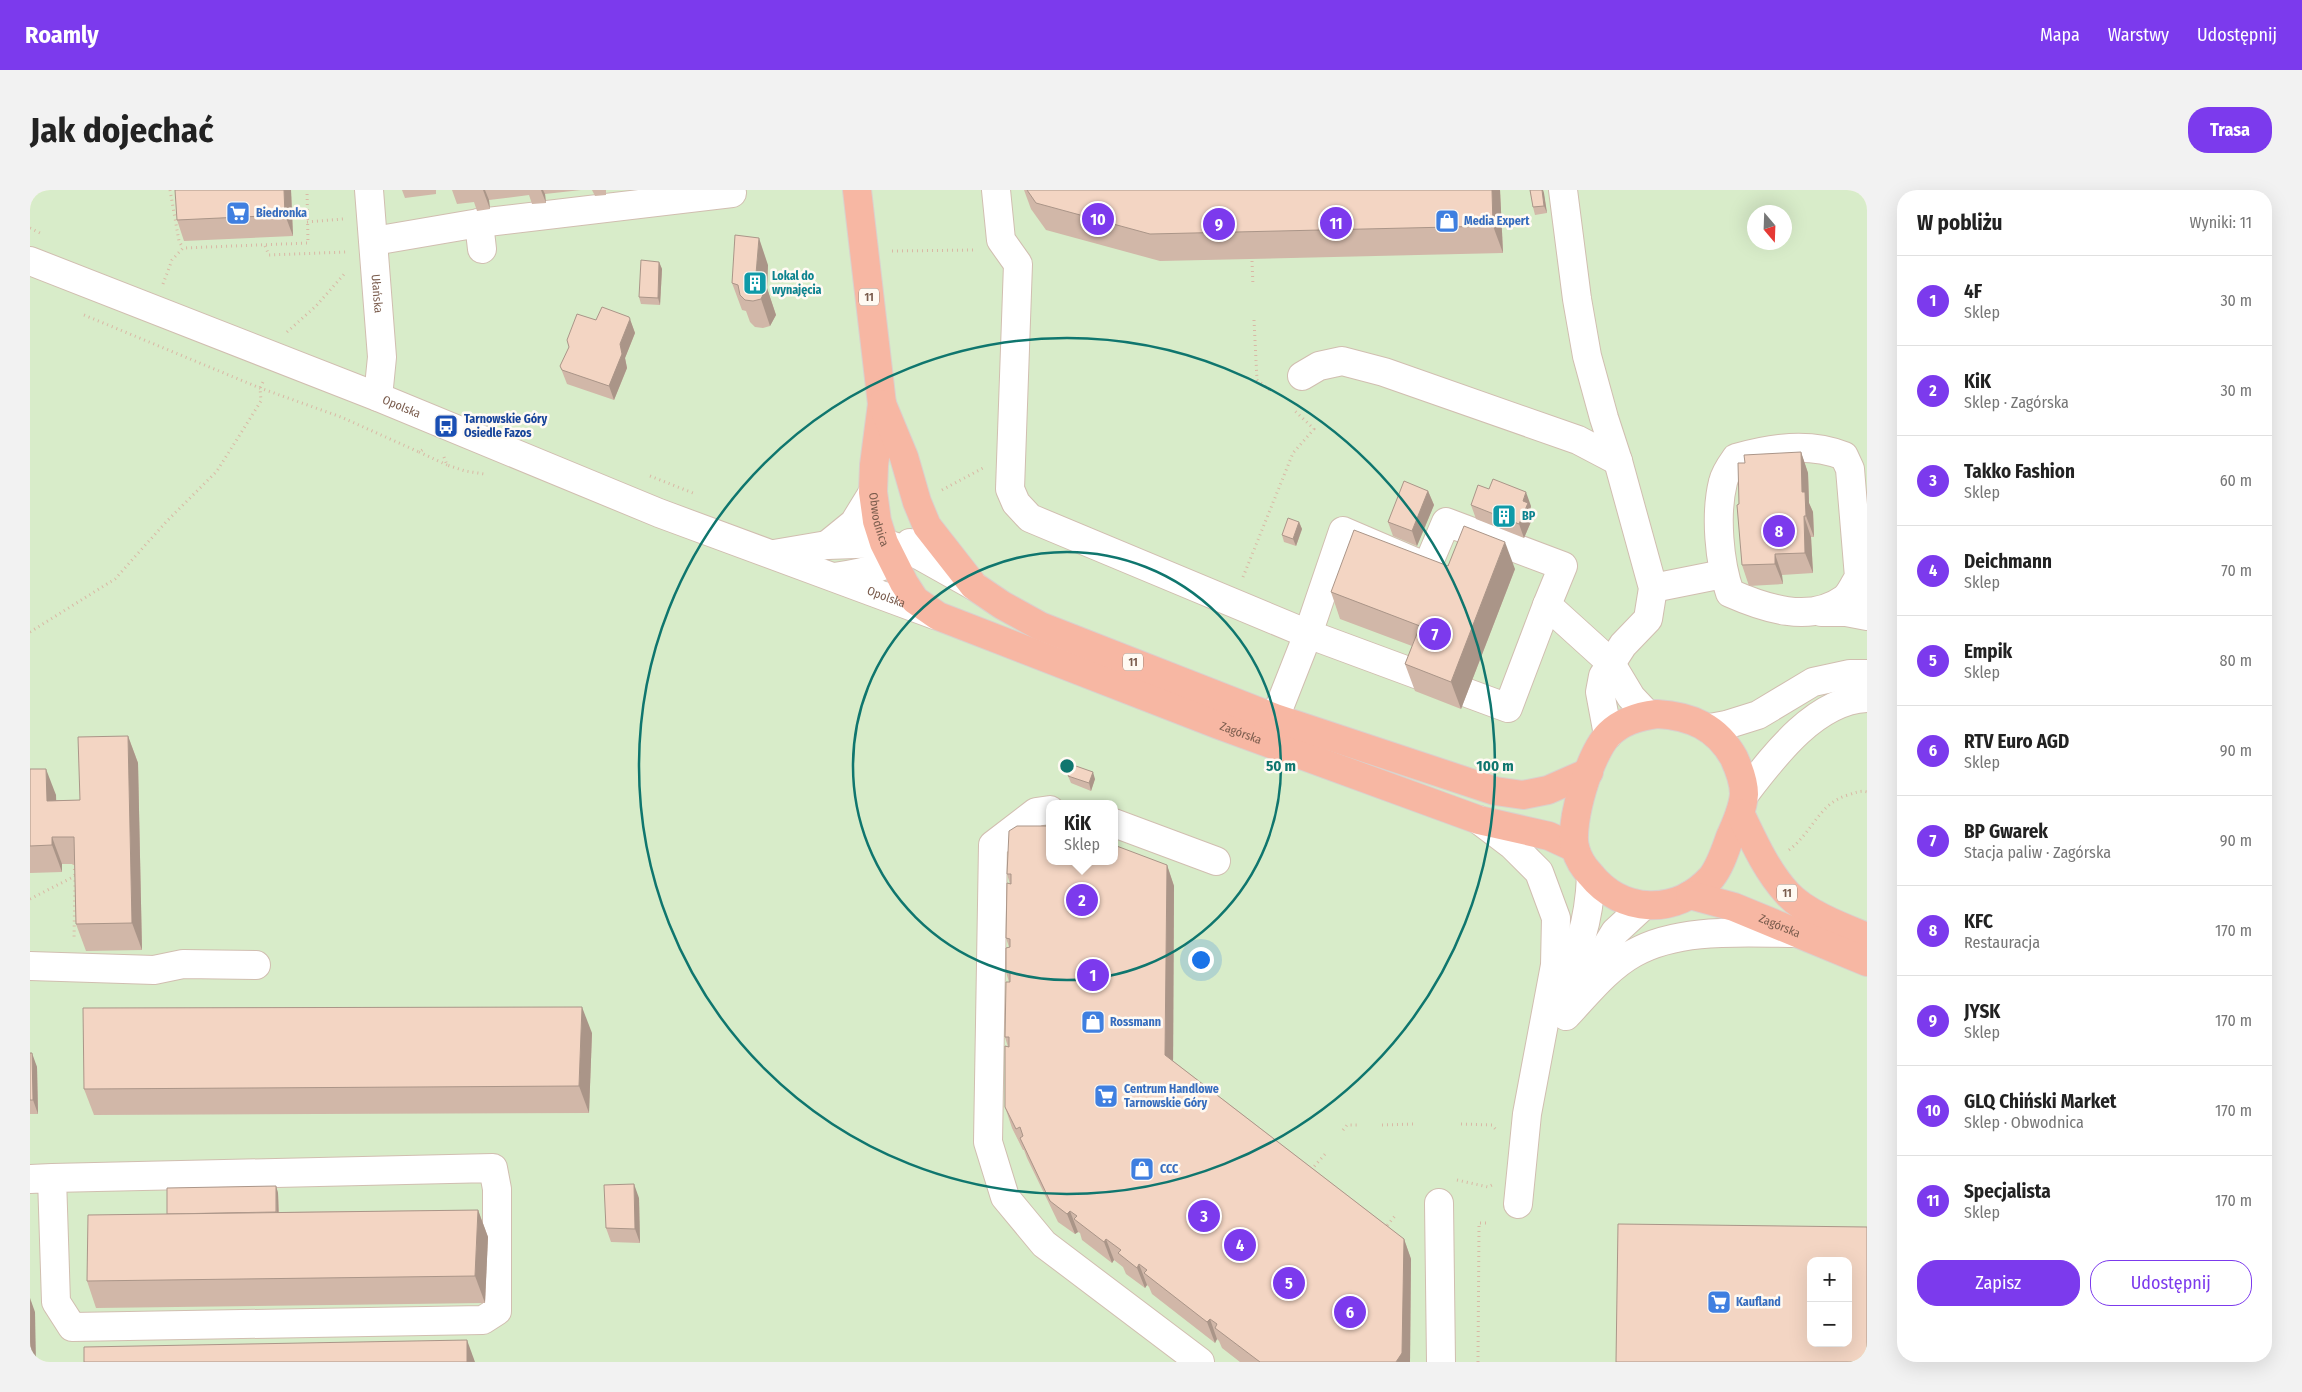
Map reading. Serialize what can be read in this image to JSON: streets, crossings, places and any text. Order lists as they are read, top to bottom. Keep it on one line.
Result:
{"streets":{"highway":["11","Obwodnica","Zagórska"],"street":["Ułańska","Opolska"]},"crossings":[["Ułańska","Opolska"],["Opolska","Obwodnica"],["Opolska","Zagórska"],["Obwodnica","Zagórska"]],"places":{"supermarket":["Biedronka","Centrum Handlowe Tarnowskie Góry","Kaufland"],"shop":["Media Expert","Rossmann","CCC"],"building":["Lokal do wynajęcia","BP"],"bus stop":["Tarnowskie Góry Osiedle Fazos"]},"north":"bottom","page":{"header":"Roamly","nav":["Mapa","Warstwy","Udostępnij"],"buttons":["Trasa",["Zapisz","Udostępnij"]],"title":"Jak dojechać","heading":["W pobliżu","Wyniki: 11"],"pins":["10","11","9","8","7","2","1","3","4","5","6"],"list":[{"mark":"1","name":"4F","note":"Sklep","value":"30 m"},{"mark":"2","name":"KiK","note":"Sklep · Zagórska","value":"30 m"},{"mark":"3","name":"Takko Fashion","note":"Sklep","value":"60 m"},{"mark":"4","name":"Deichmann","note":"Sklep","value":"70 m"},{"mark":"5","name":"Empik","note":"Sklep","value":"80 m"},{"mark":"6","name":"RTV Euro AGD","note":"Sklep","value":"90 m"},{"mark":"7","name":"BP Gwarek","note":"Stacja paliw · Zagórska","value":"90 m"},{"mark":"8","name":"KFC","note":"Restauracja","value":"170 m"},{"mark":"9","name":"JYSK","note":"Sklep","value":"170 m"},{"mark":"10","name":"GLQ Chiński Market","note":"Sklep · Obwodnica","value":"170 m"},{"mark":"11","name":"Specjalista","note":"Sklep","value":"170 m"}],"popup":["KiK","Sklep"],"map_buttons":["+","−"]},"rings":["50 m","100 m"]}
